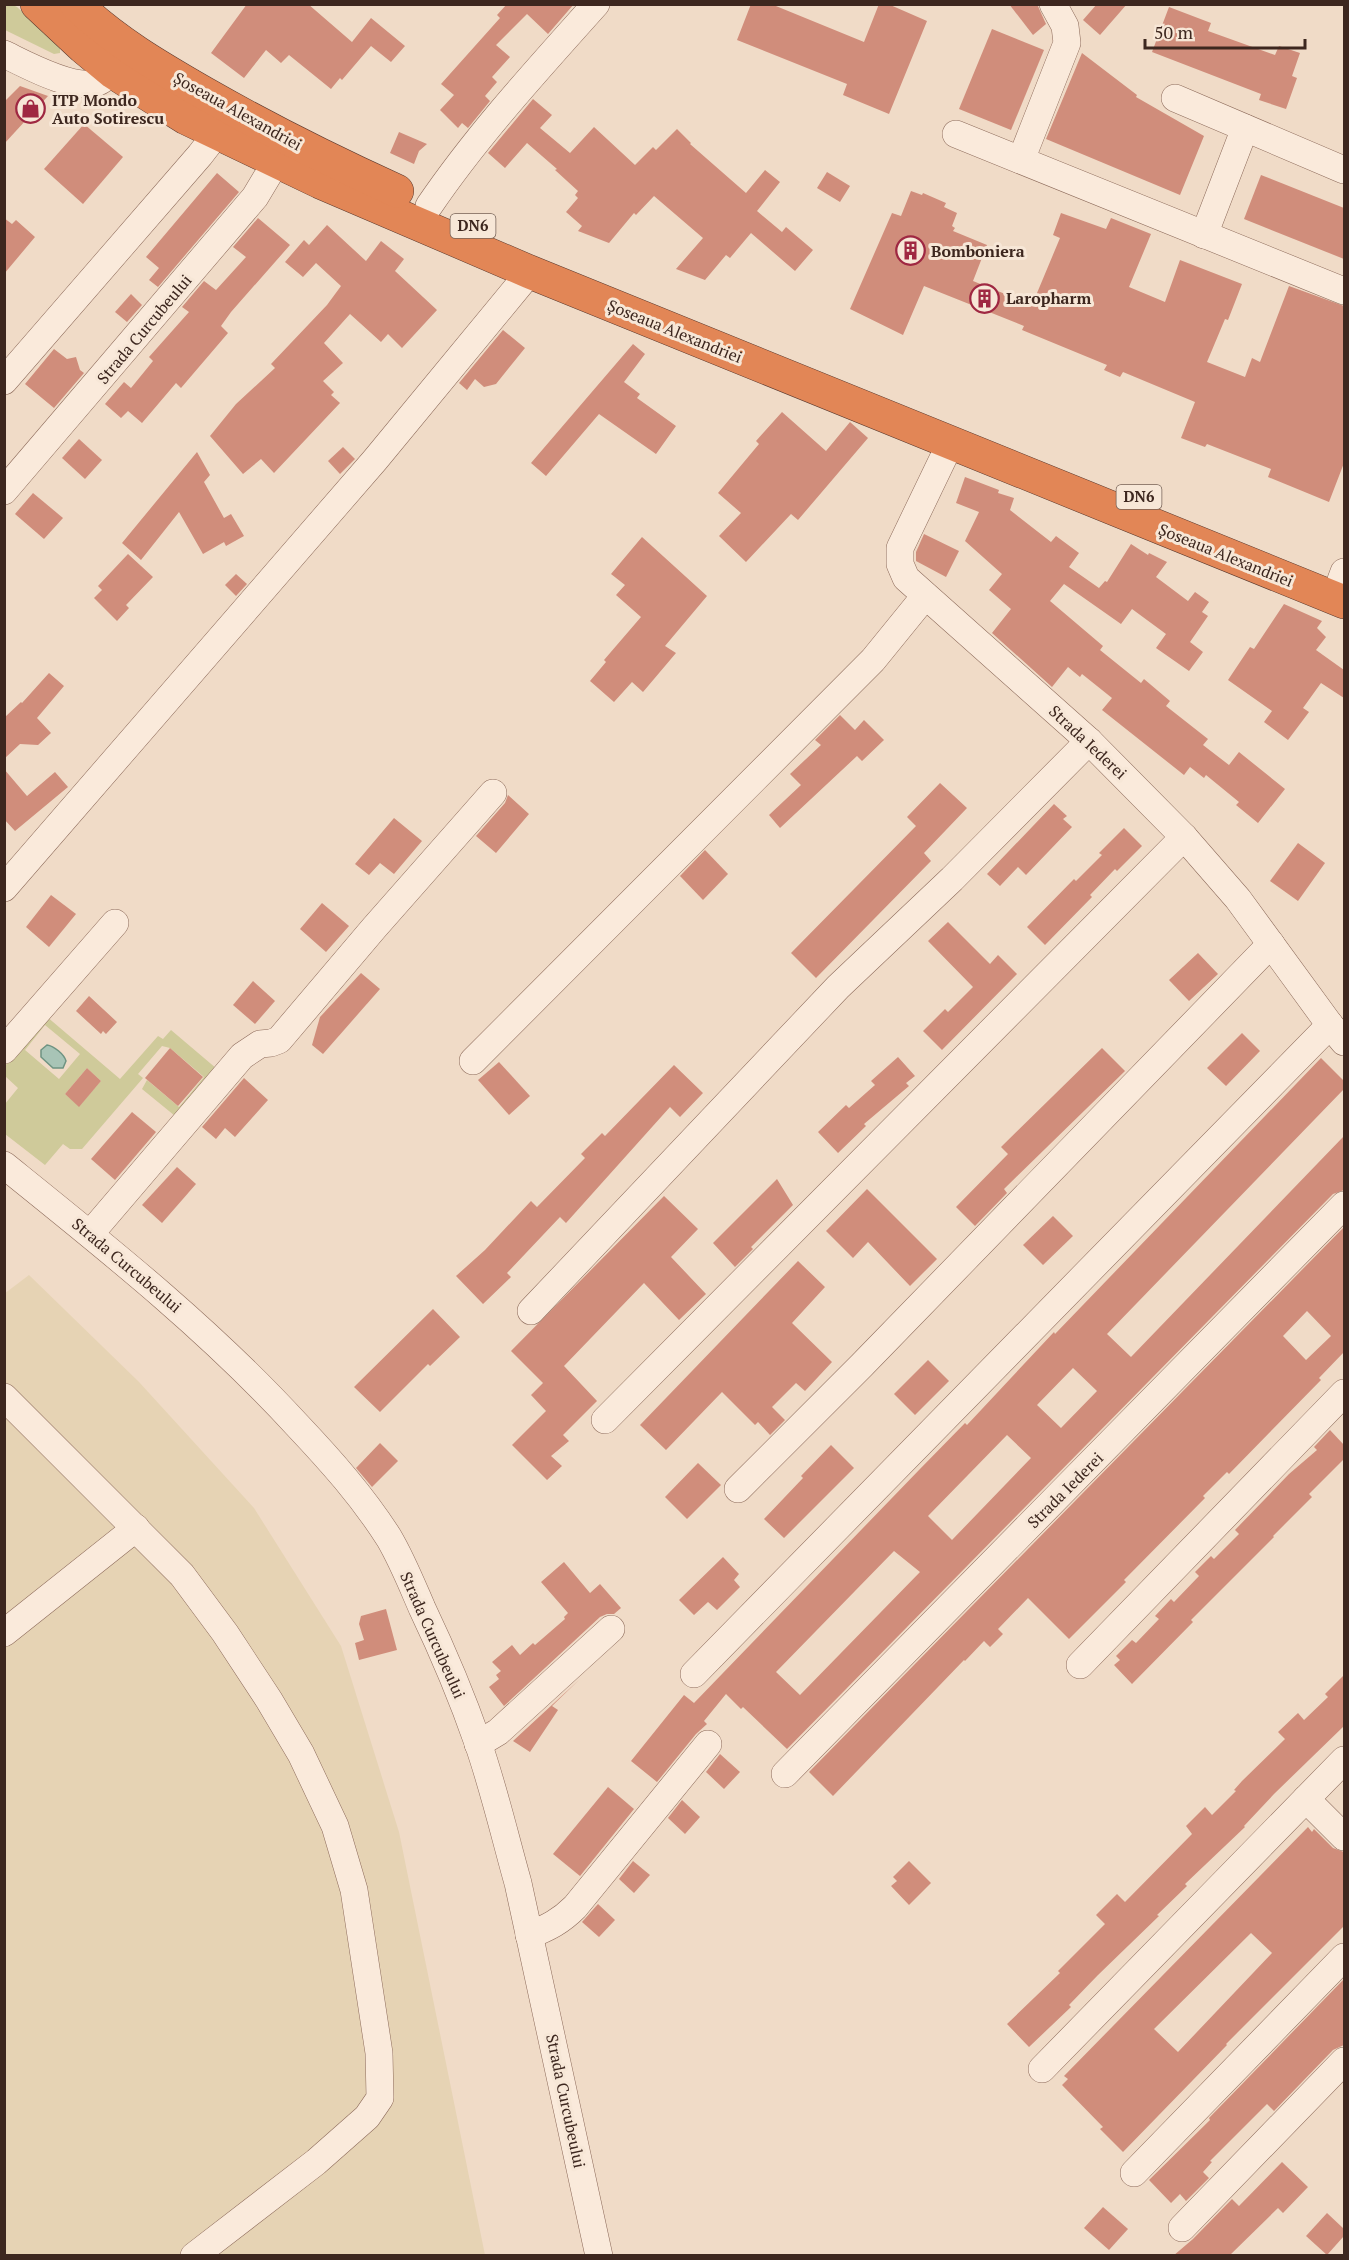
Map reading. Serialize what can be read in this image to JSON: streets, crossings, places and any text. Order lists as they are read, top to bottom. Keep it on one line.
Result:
{"streets":{"highway":["Șoseaua Alexandriei","DN6"],"street":["Strada Curcubeului","Strada Iederei"]},"crossings":[["Șoseaua Alexandriei","Strada Curcubeului"],["Șoseaua Alexandriei","Strada Iederei"]],"places":{"shop":["ITP Mondo Auto Sotirescu"],"building":["Bomboniera","Laropharm"]},"scale_bar":"50 m"}
